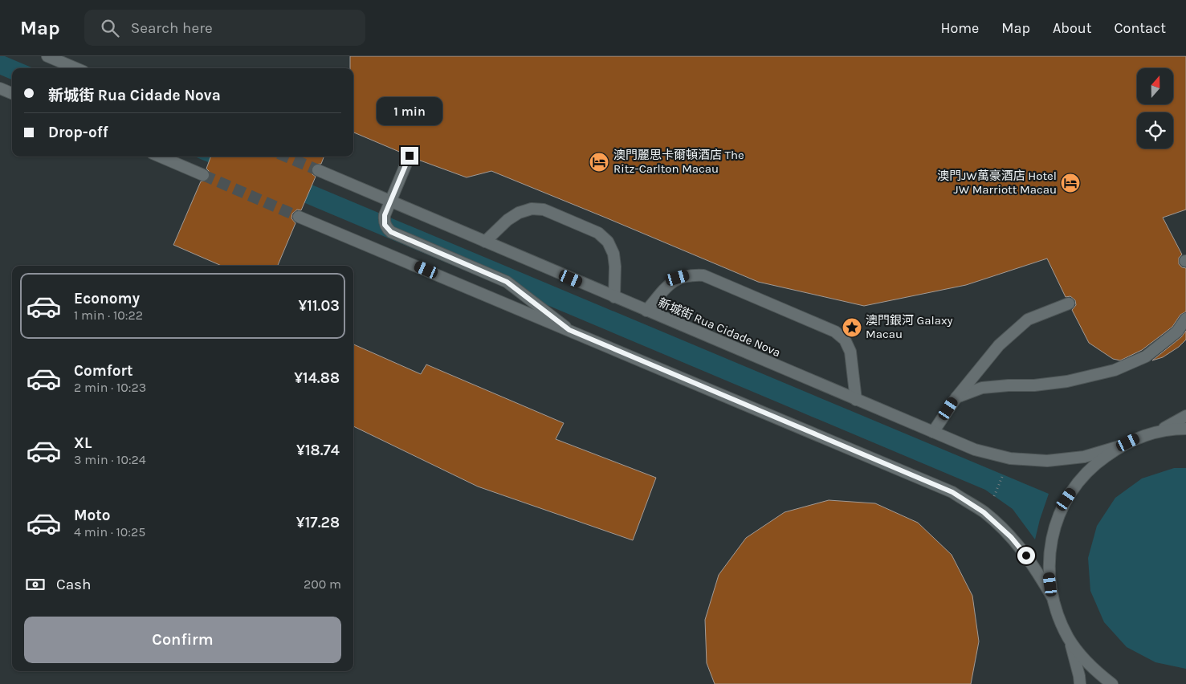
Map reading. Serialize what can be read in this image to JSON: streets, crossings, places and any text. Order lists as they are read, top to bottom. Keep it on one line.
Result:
{"streets":{"street":["新城街 Rua Cidade Nova"]},"places":{"hotel":["澳門麗思卡爾頓酒店 The Ritz-Carlton Macau","澳門JW萬豪酒店 Hotel JW Marriott Macau"],"place":["澳門銀河 Galaxy Macau"]},"north":"top","page":{"header":"Map","search":"Search here","nav":["Home","Map","About","Contact"],"banner":["新城街 Rua Cidade Nova","Drop-off"],"bubble":"1 min","list":[{"name":"Economy","note":"1 min · 10:22","value":"¥11.03"},{"name":"Comfort","note":"2 min · 10:23","value":"¥14.88"},{"name":"XL","note":"3 min · 10:24","value":"¥18.74"},{"name":"Moto","note":"4 min · 10:25","value":"¥17.28"}],"pay":["Cash","200 m"],"buttons":"Confirm"}}
